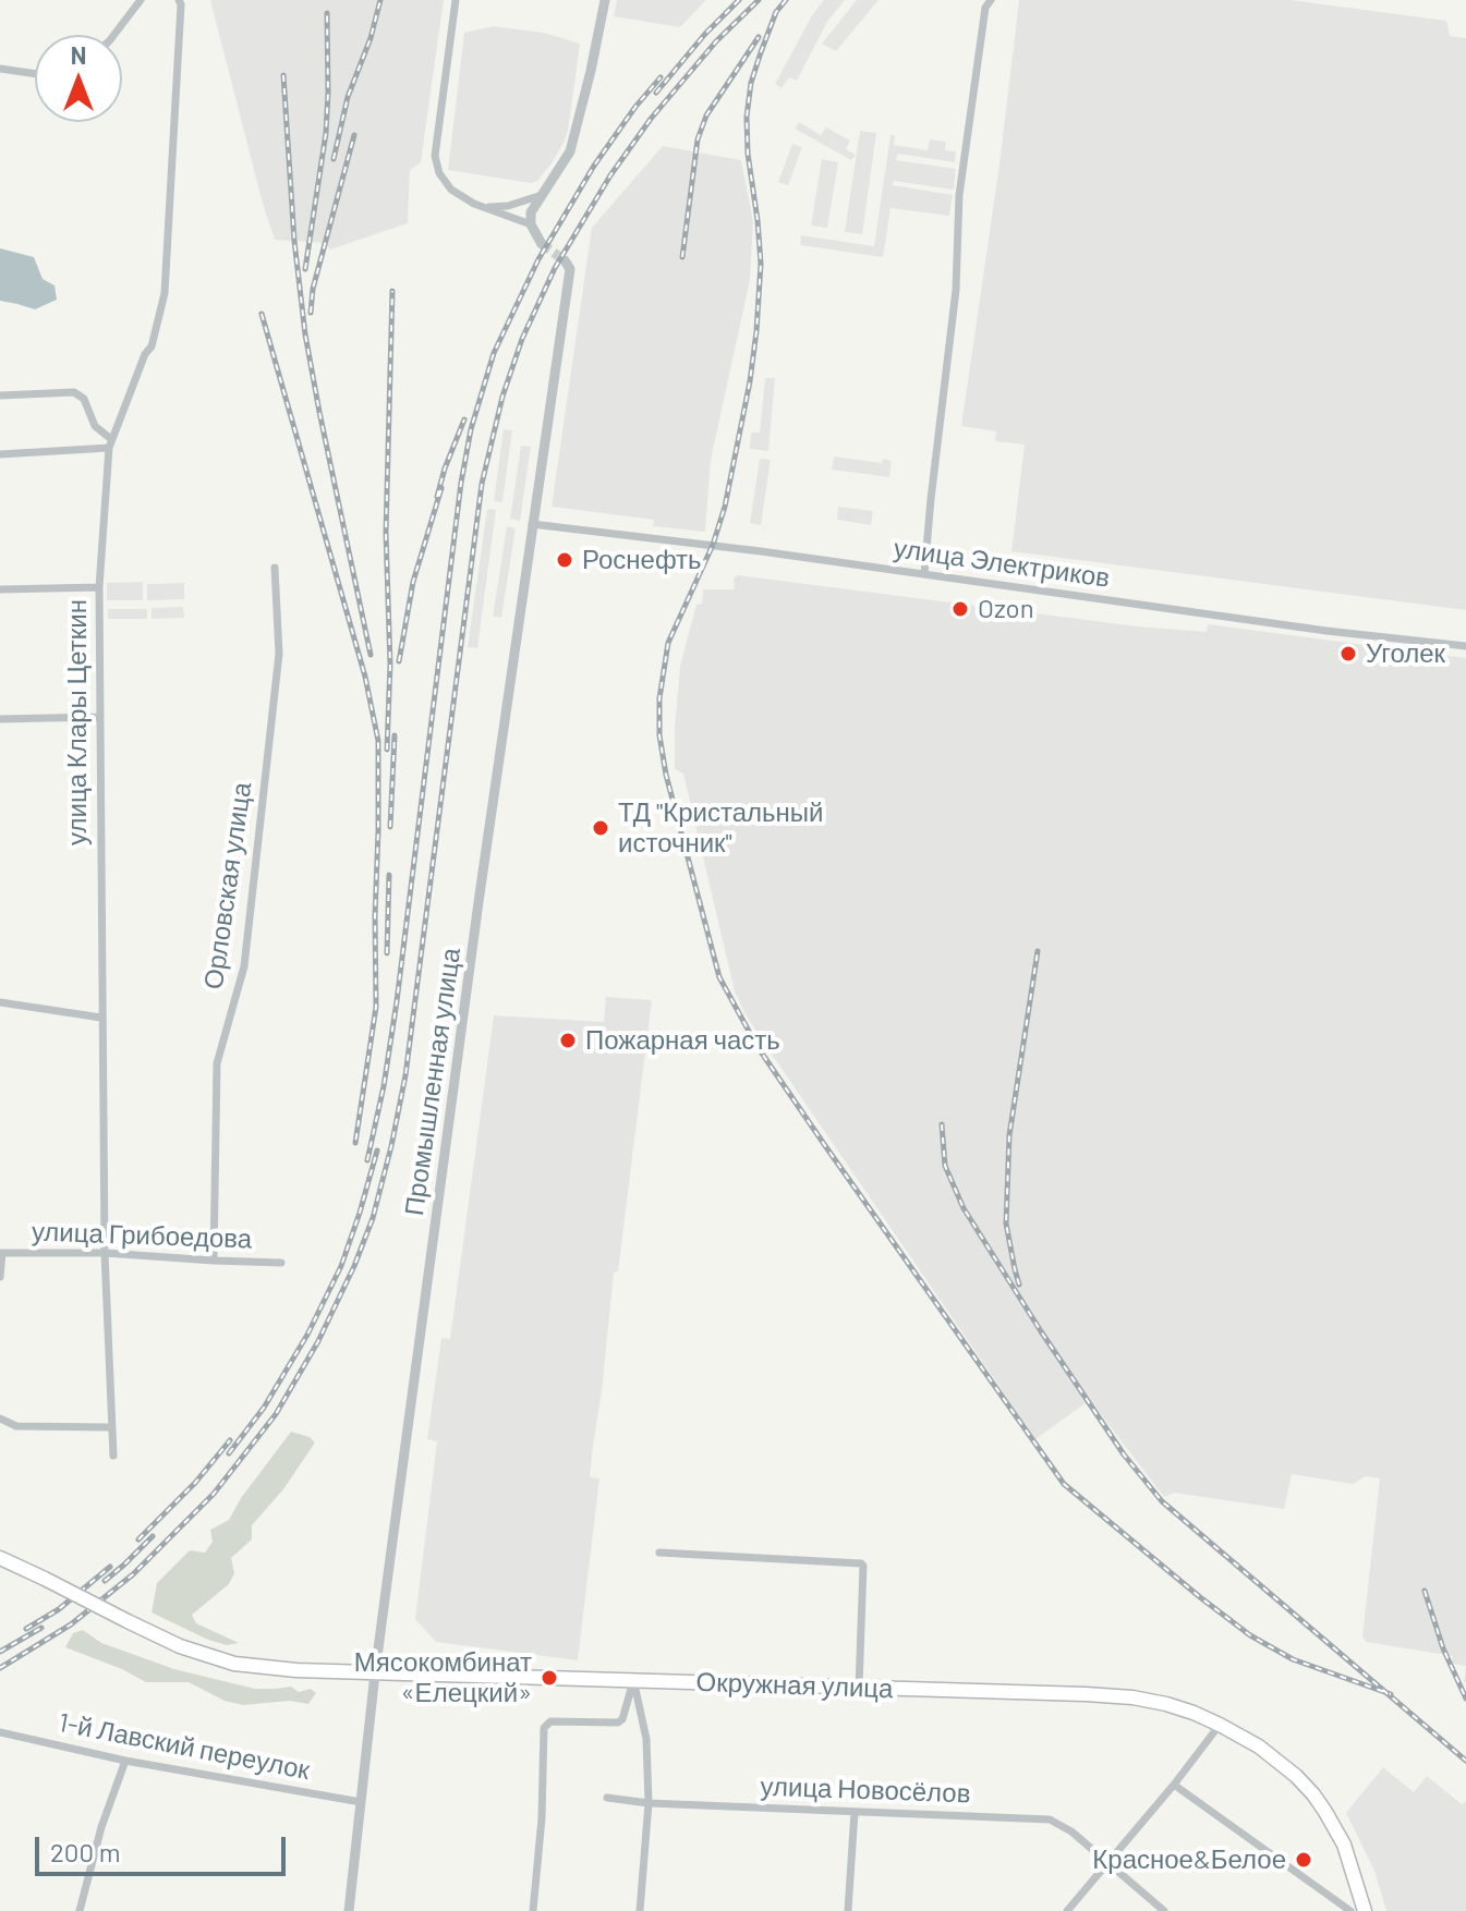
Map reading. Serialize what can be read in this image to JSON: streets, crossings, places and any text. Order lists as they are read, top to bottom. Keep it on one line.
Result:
{"streets":{"highway":["Окружная улица"],"street":["улица Электриков","улица Клары Цеткин","Орловская улица","Промышленная улица","улица Грибоедова","1-й Лавский переулок","улица Новосёлов"]},"crossings":[["улица Электриков","Промышленная улица"],["улица Клары Цеткин","улица Грибоедова"],["Орловская улица","улица Грибоедова"],["Промышленная улица","Окружная улица"],["Промышленная улица","1-й Лавский переулок"]],"places":["Роснефть","Ozon","Уголек","ТД \"Кристальный источник\"","Пожарная часть","Мясокомбинат «Елецкий»","Красное&Белое"],"scale_bar":"200 m","north":"top"}
